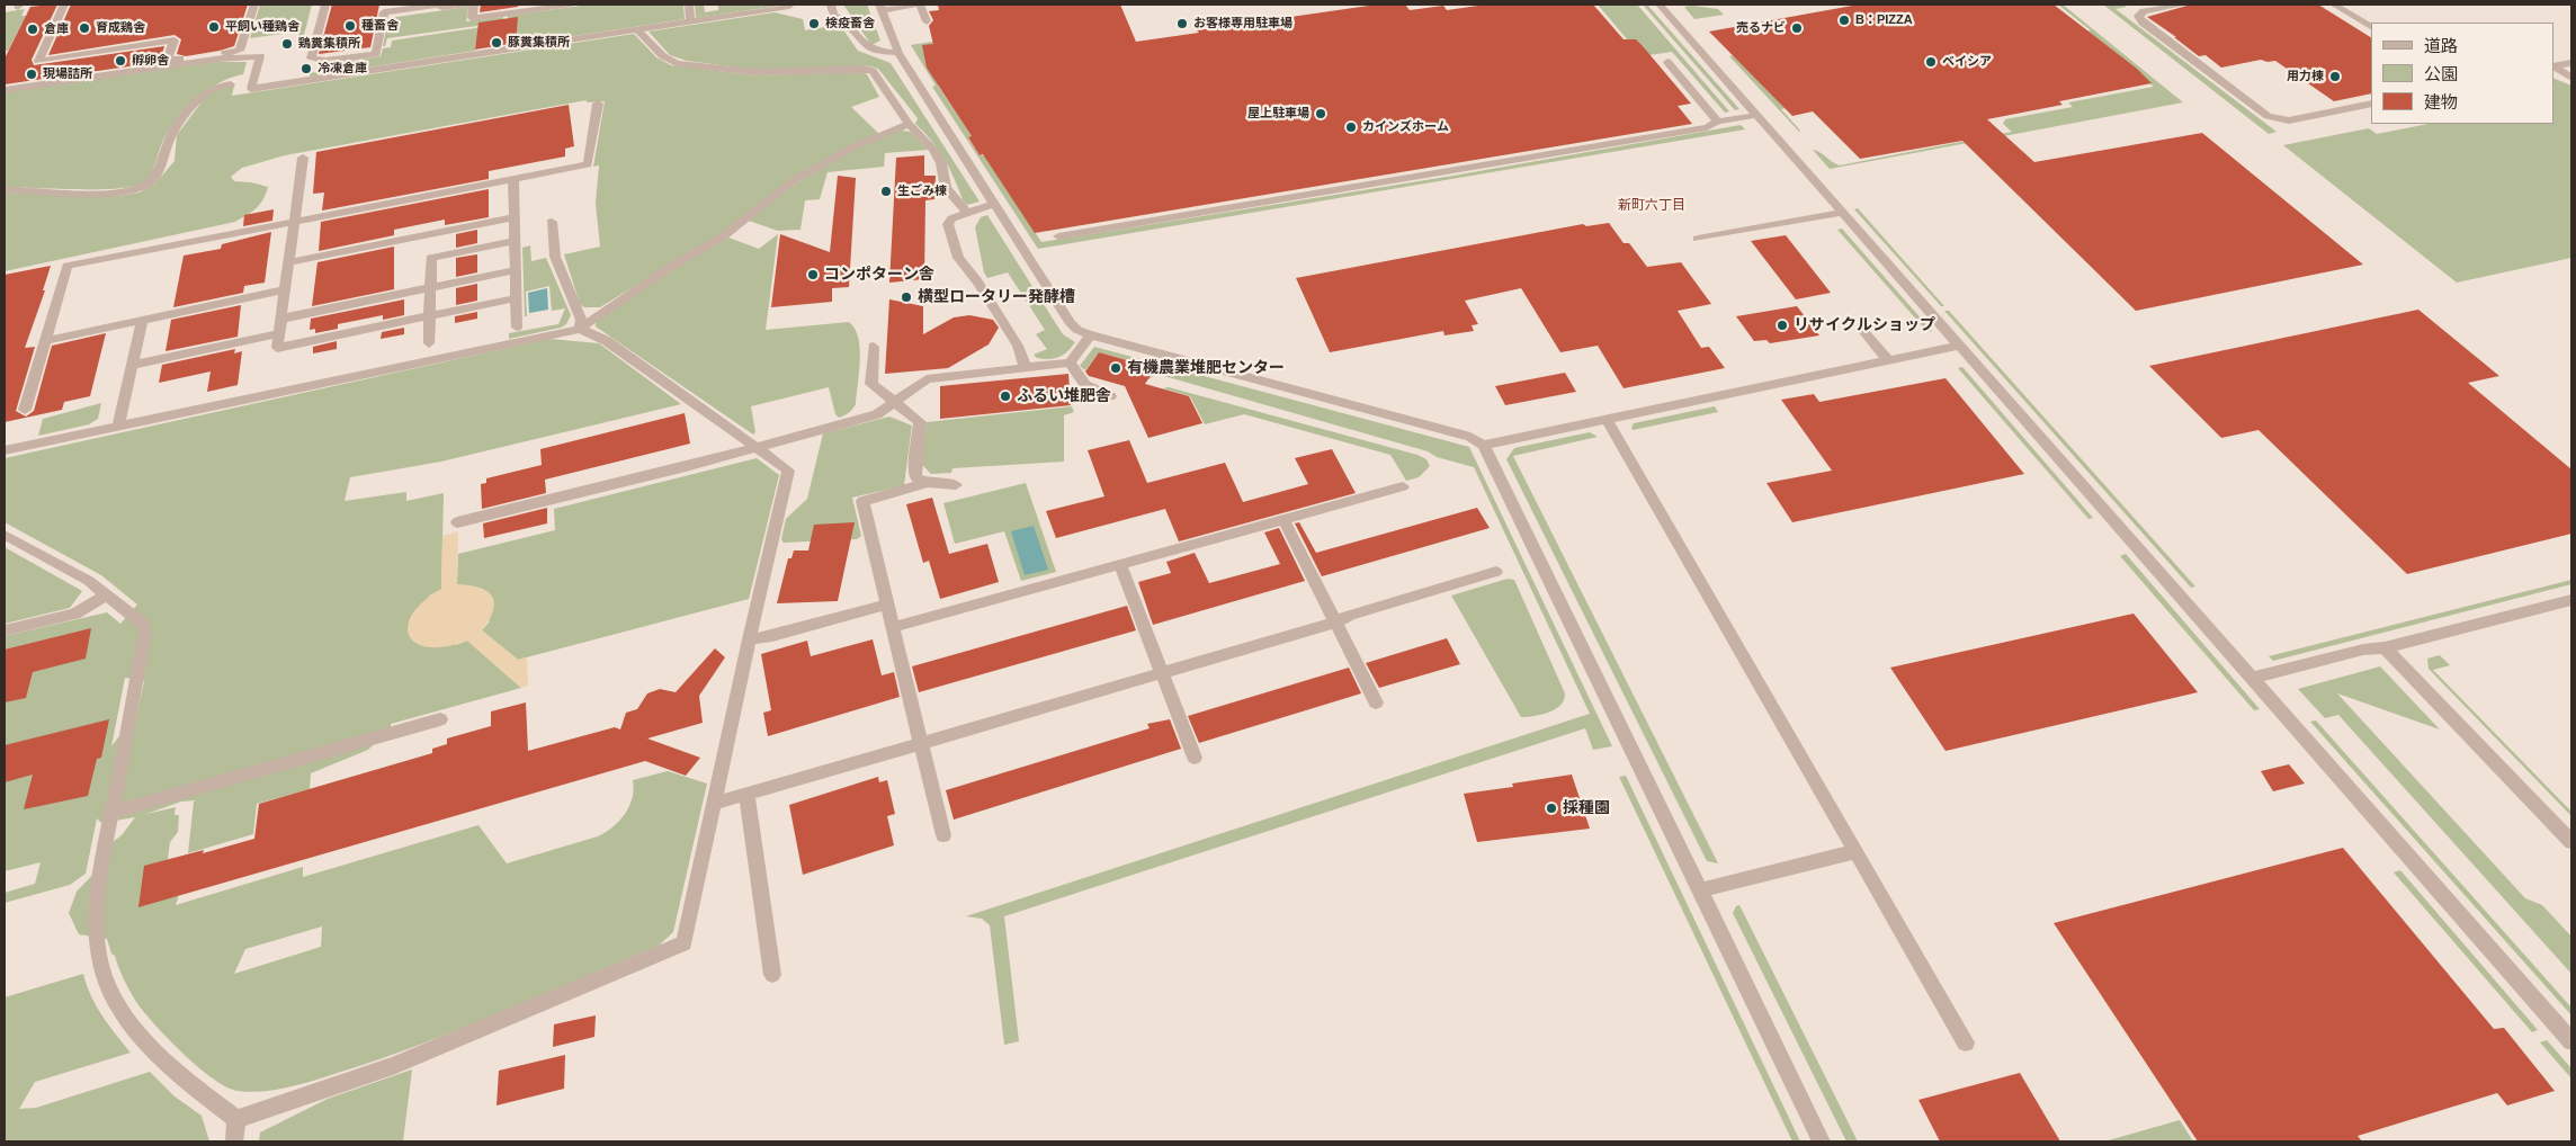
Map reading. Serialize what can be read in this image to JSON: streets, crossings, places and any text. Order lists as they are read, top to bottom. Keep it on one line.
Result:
{"districts":["新町六丁目"],"places":["B：PIZZA","検疫畜舎","お客様専用駐車場","種畜舎","平飼い種鶏舎","育成鶏舎","売るナビ","倉庫","豚糞集積所","鶏糞集積所","孵卵舎","ベイシア","冷凍倉庫","現場詰所","用力棟","屋上駐車場","カインズホーム","生ごみ棟","コンポターン舎","横型ロータリー発酵槽","リサイクルショップ","有機農業堆肥センター","ふるい堆肥舎","採種園"],"legend":["道路","公園","建物"]}
